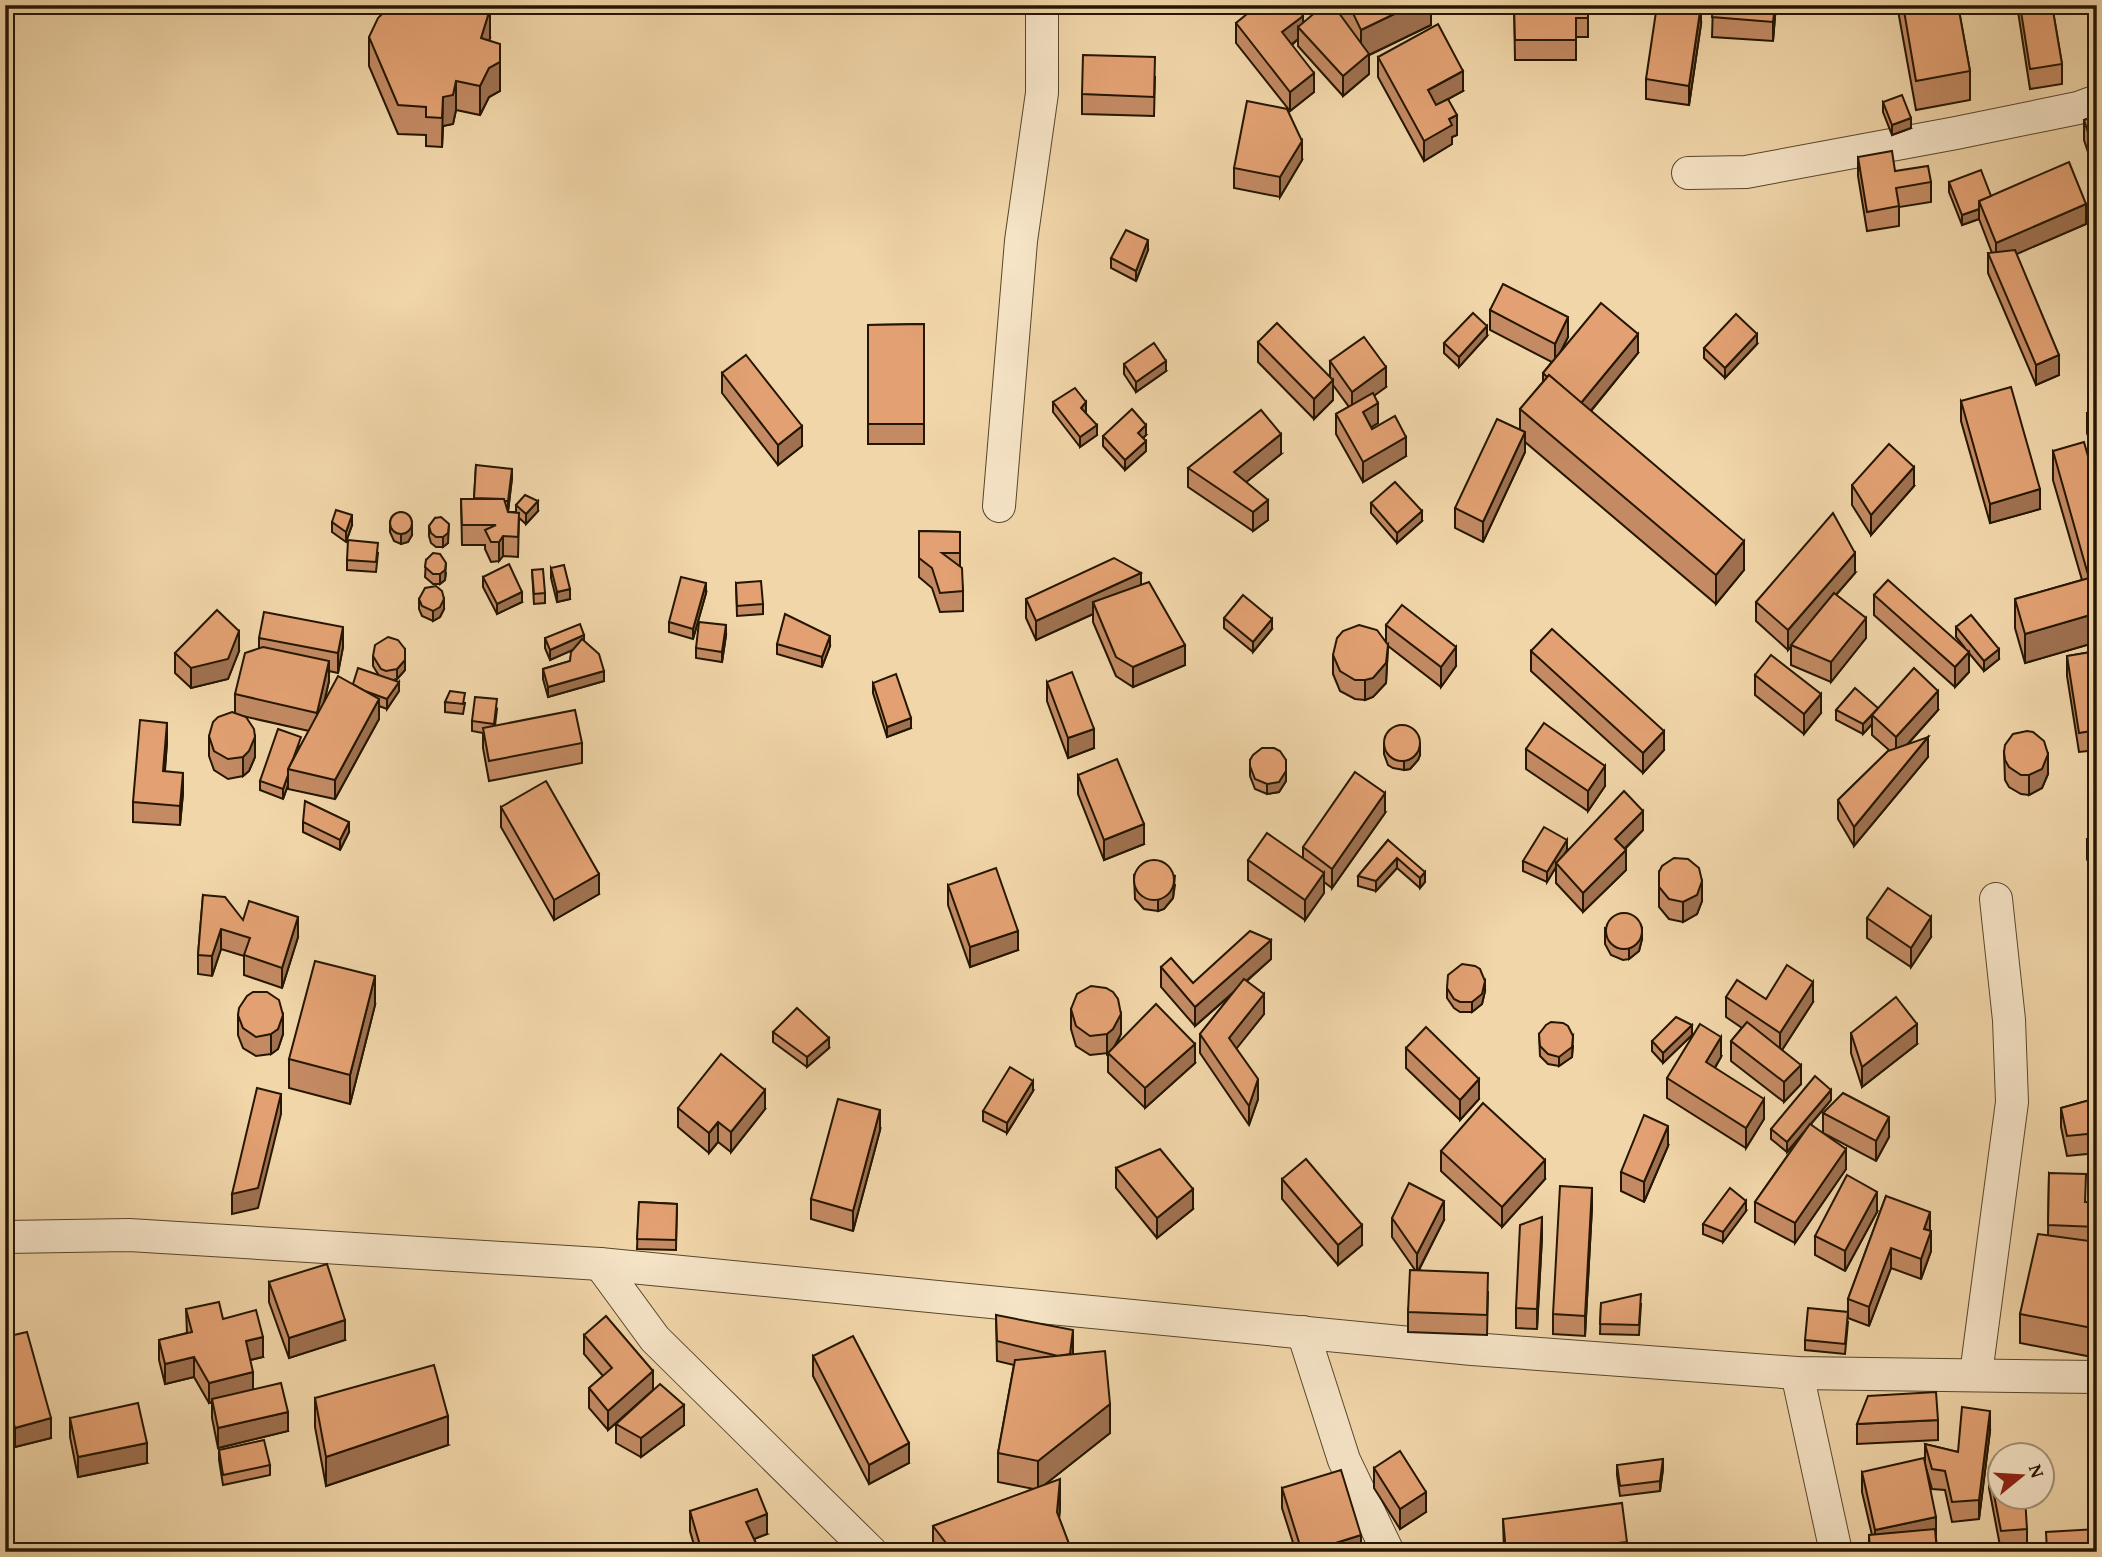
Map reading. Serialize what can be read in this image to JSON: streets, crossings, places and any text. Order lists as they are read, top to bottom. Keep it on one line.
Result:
{"north":"right"}
